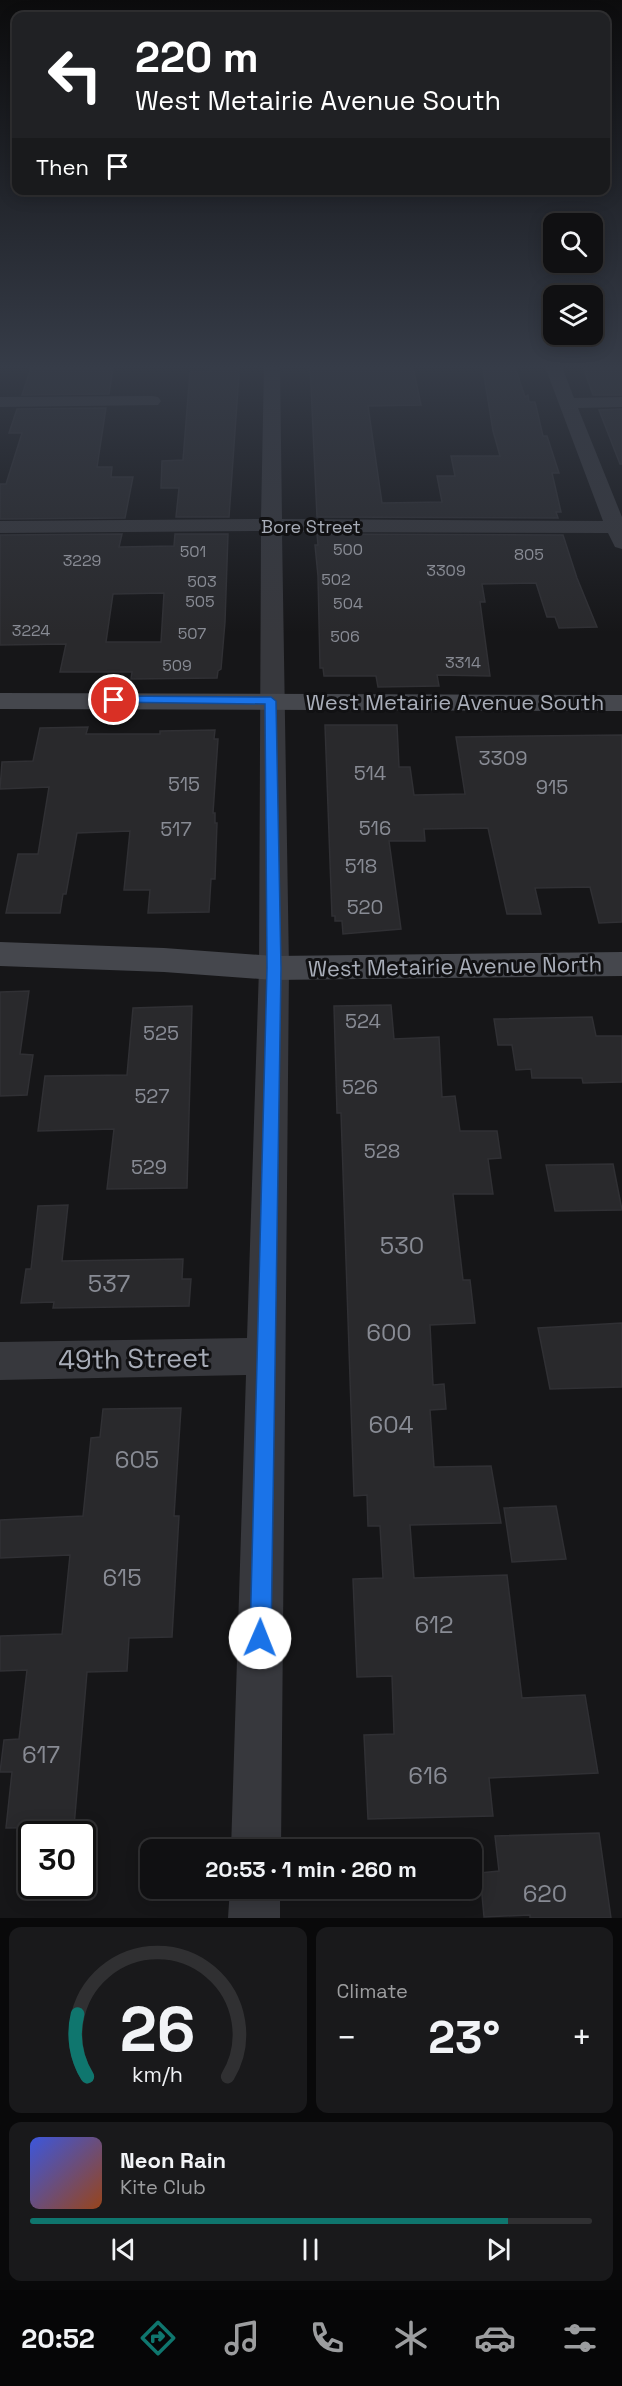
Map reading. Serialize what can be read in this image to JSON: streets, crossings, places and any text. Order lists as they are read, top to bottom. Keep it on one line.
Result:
{"streets":{"main road":["West Metairie Avenue South","West Metairie Avenue North"],"street":["Bore Street","49th Street"]},"house_numbers":["500","501","805","3229","3309","502","503","505","504","3224","507","506","3314","509","3309","514","515","915","516","517","518","520","524","525","526","527","528","529","530","537","600","604","605","615","612","617","616","620"],"page":{"turn":["220 m","West Metairie Avenue South"],"then":"Then","limit":"30","trip":"20:53 · 1 min · 260 m","tile":"Climate","heat":["−","23°","+"],"song":["Neon Rain","Kite Club"],"tabs":"20:52","gauge":["26","km/h"]}}
